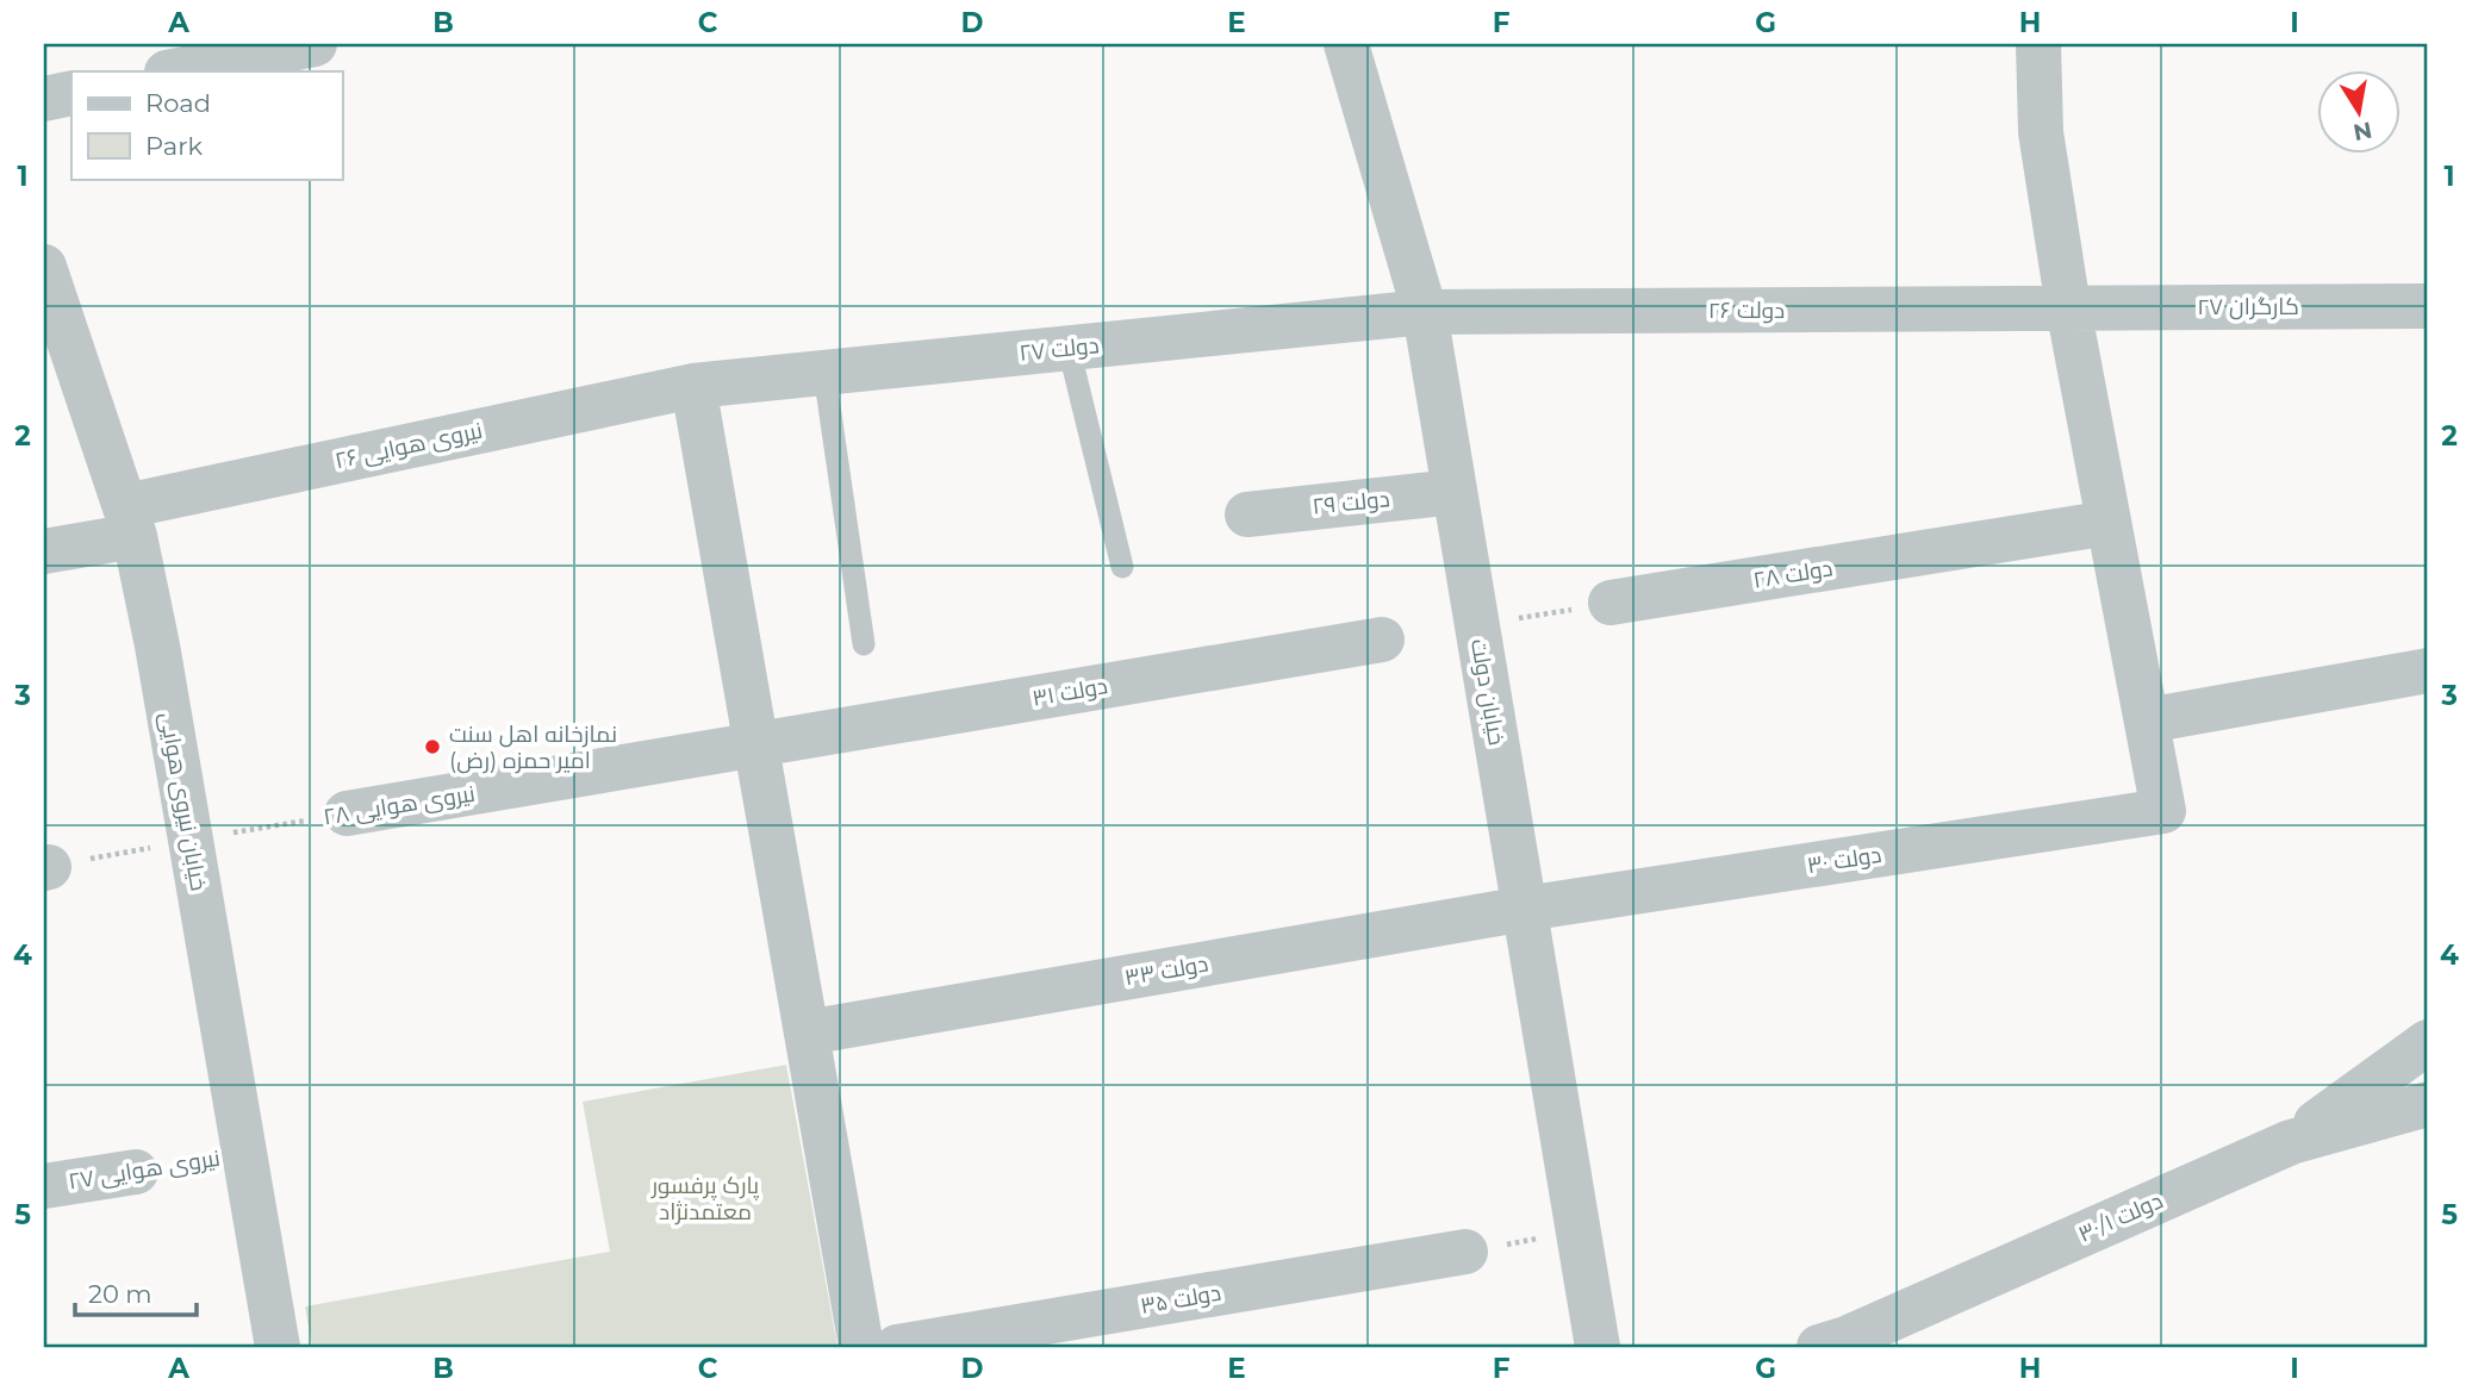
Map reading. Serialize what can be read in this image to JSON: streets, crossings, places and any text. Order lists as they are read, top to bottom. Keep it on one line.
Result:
{"streets":{"street":["کارگران ۲۷","دولت ۲۶","دولت ۲۷","نیروی هوایی ۲۶","دولت ۲۹","دولت ۲۸","دولت ۳۱","خیابان دولت","خیابان نیروی هوایی","نیروی هوایی ۲۸","دولت ۳۰","دولت ۳۳","نیروی هوایی ۲۷","دولت ۳۰/۱","دولت ۳۵"]},"crossings":[["کارگران ۲۷","دولت ۲۶"],["دولت ۲۶","دولت ۲۷"],["دولت ۲۶","خیابان دولت"],["دولت ۲۷","نیروی هوایی ۲۶"],["دولت ۲۷","خیابان دولت"],["نیروی هوایی ۲۶","خیابان نیروی هوایی"],["دولت ۲۹","خیابان دولت"],["دولت ۳۱","نیروی هوایی ۲۸"],["خیابان دولت","دولت ۳۰"],["خیابان دولت","دولت ۳۳"],["خیابان نیروی هوایی","نیروی هوایی ۲۸"],["خیابان نیروی هوایی","نیروی هوایی ۲۷"],["دولت ۳۰","دولت ۳۳"]],"parks":["پارک پرفسور معتمدنژاد"],"places":["نمازخانه اهل سنت امیر حمزه (رض)"],"legend":["Road","Park"],"scale_bar":"20 m","north":"bottom","grid":{"columns":["A","B","C","D","E","F","G","H","I"],"rows":["1","2","3","4","5"]}}
